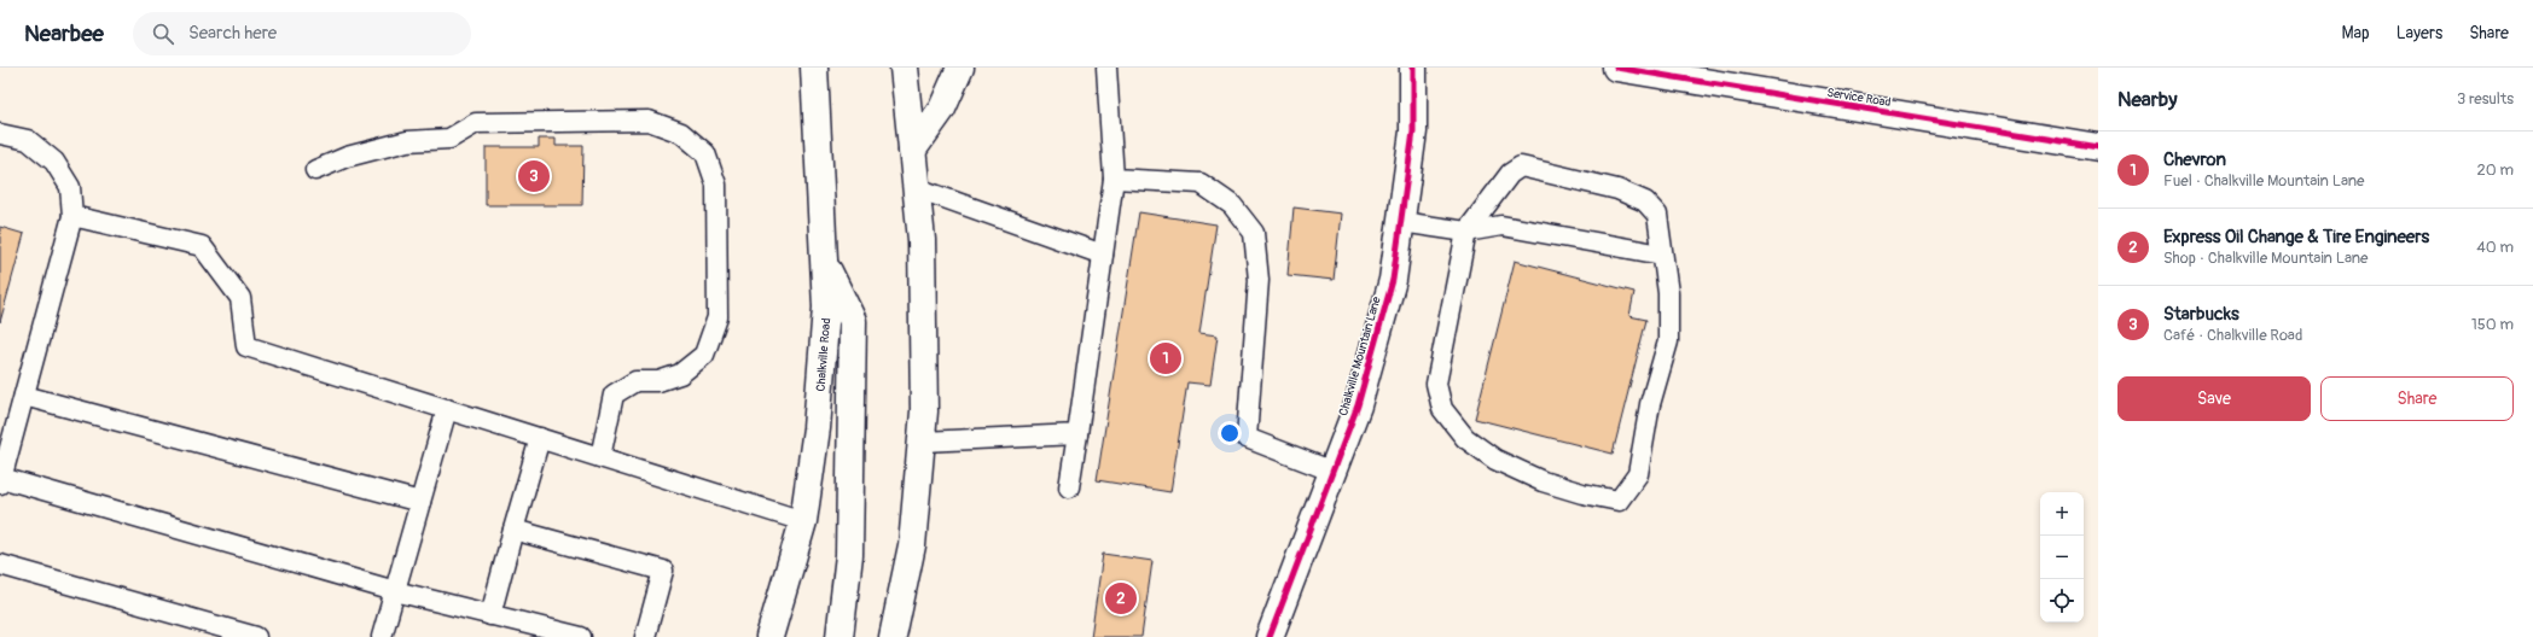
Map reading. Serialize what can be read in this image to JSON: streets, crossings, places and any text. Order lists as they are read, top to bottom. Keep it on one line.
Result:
{"streets":{"main road":["Service Road","Chalkville Road","Chalkville Mountain Lane"]},"page":{"header":"Nearbee","search":"Search here","nav":["Map","Layers","Share"],"heading":["Nearby","3 results"],"list":[{"mark":"1","name":"Chevron","note":"Fuel · Chalkville Mountain Lane","value":"20 m"},{"mark":"2","name":"Express Oil Change & Tire Engineers","note":"Shop · Chalkville Mountain Lane","value":"40 m"},{"mark":"3","name":"Starbucks","note":"Café · Chalkville Road","value":"150 m"}],"pins":["3","1","2"],"buttons":["Save","Share"],"map_buttons":["+","−"]}}
